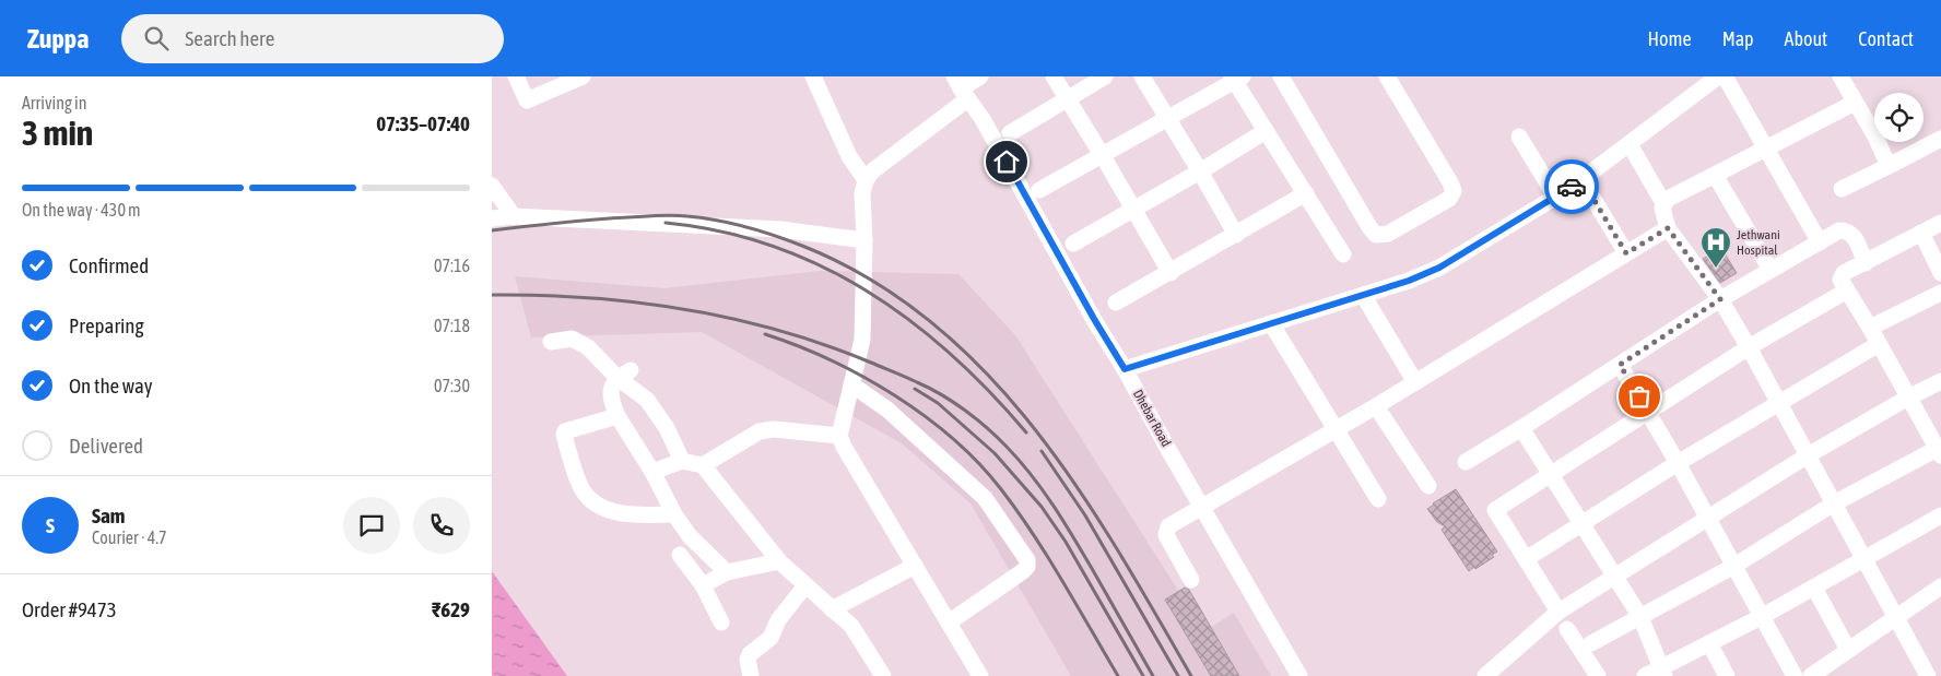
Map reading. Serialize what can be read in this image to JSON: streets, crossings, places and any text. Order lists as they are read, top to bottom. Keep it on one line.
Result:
{"streets":{"street":["Dhebar Road"]},"places":{"hospital":["Jethwani Hospital"]},"page":{"header":"Zuppa","search":"Search here","nav":["Home","Map","About","Contact"],"heading":["3 min","Arriving in","07:35–07:40"],"panel":["Sam","Courier · 4.7","Order #9473","₹629"],"bar":"On the way · 430 m","list":[["Confirmed","07:16"],["Preparing","07:18"],["On the way","07:30"],"Delivered"],"round":"S"}}
